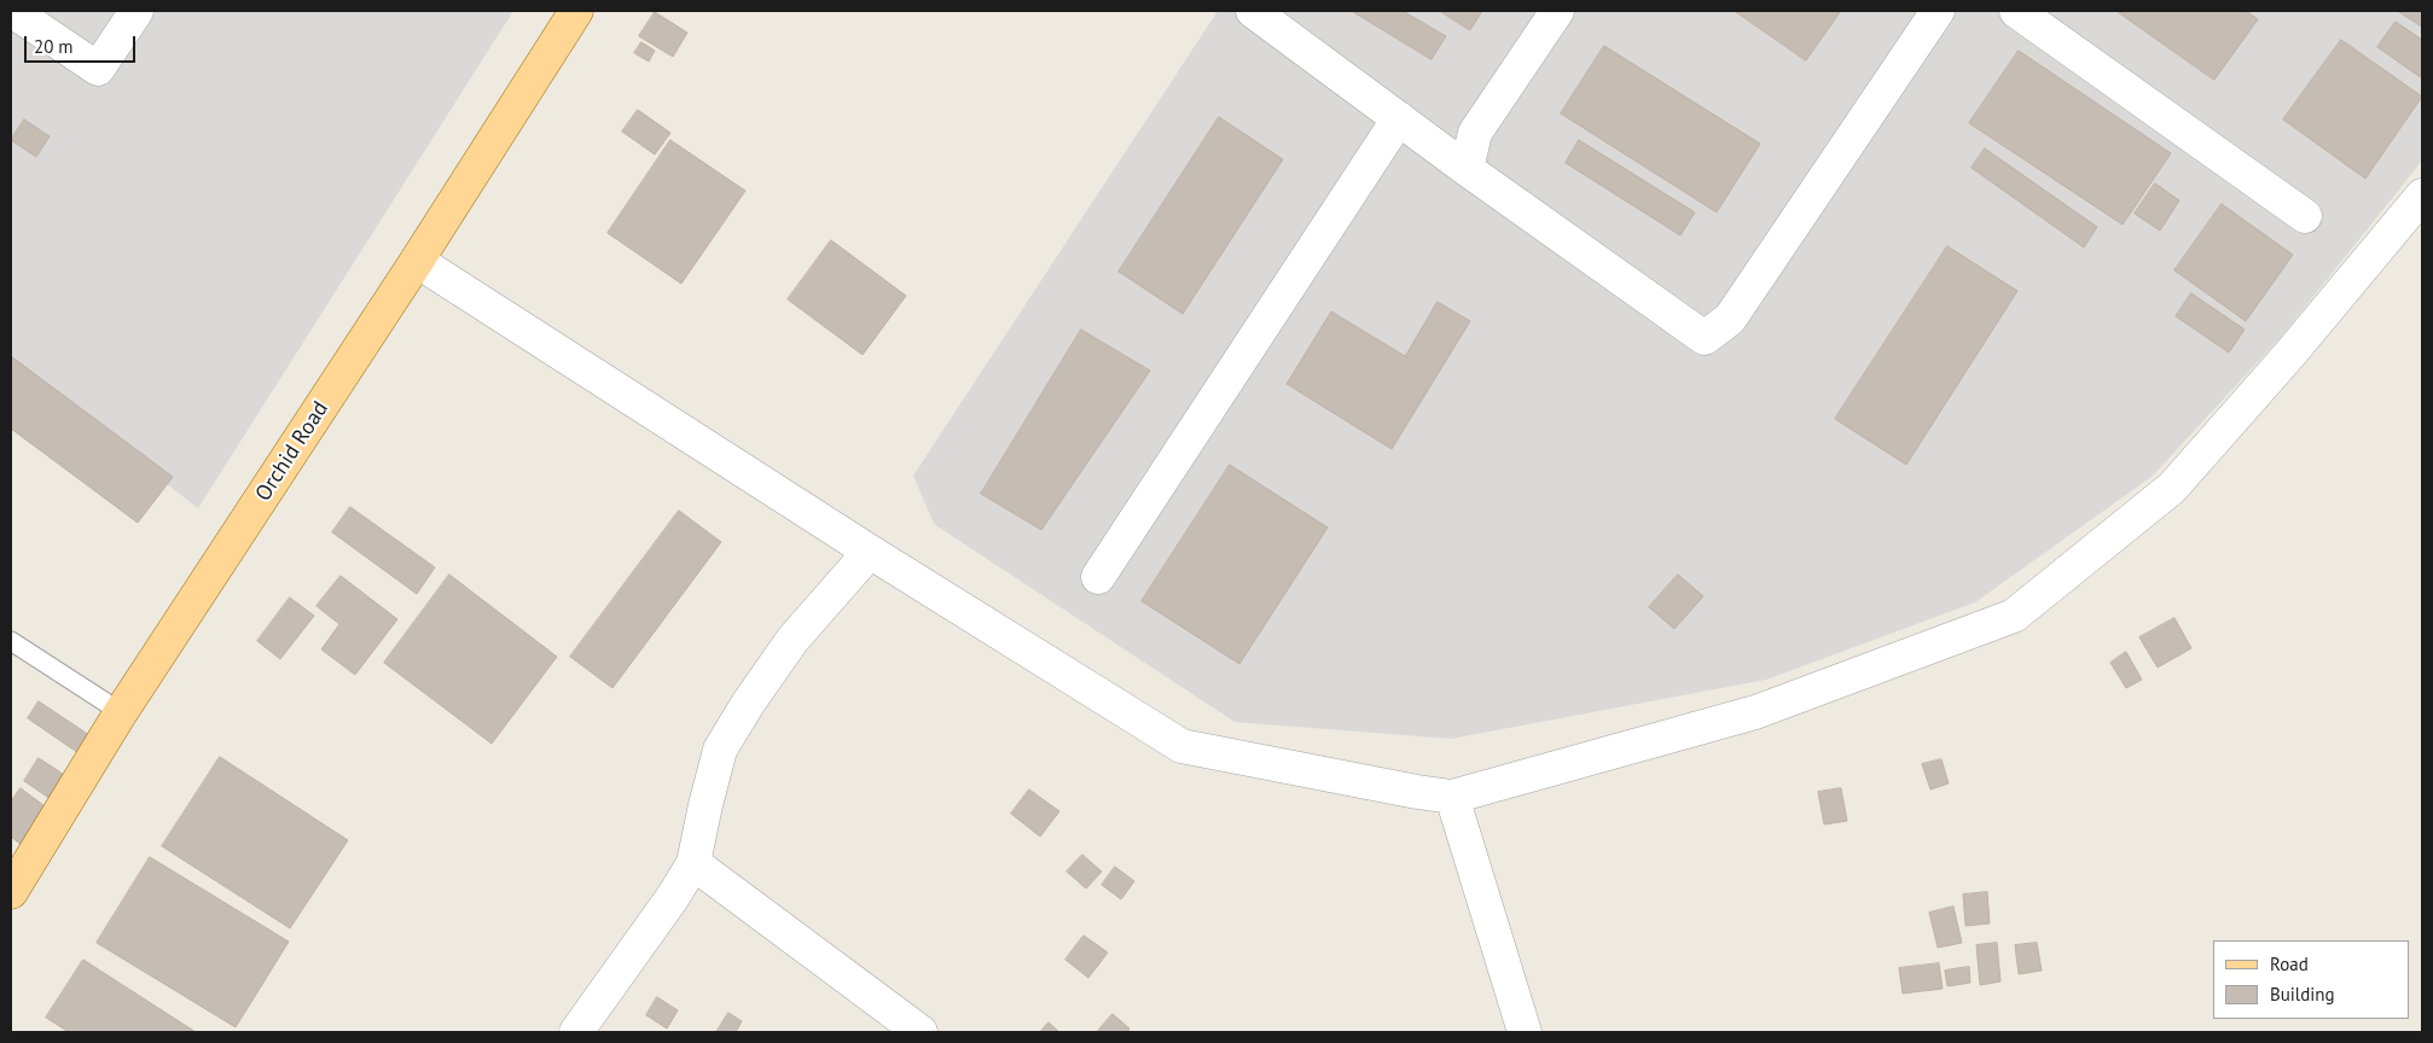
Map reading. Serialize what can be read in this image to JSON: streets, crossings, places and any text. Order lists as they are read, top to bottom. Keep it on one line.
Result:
{"streets":{"main road":["Orchid Road"]},"legend":["Road","Building"],"scale_bar":"20 m"}
